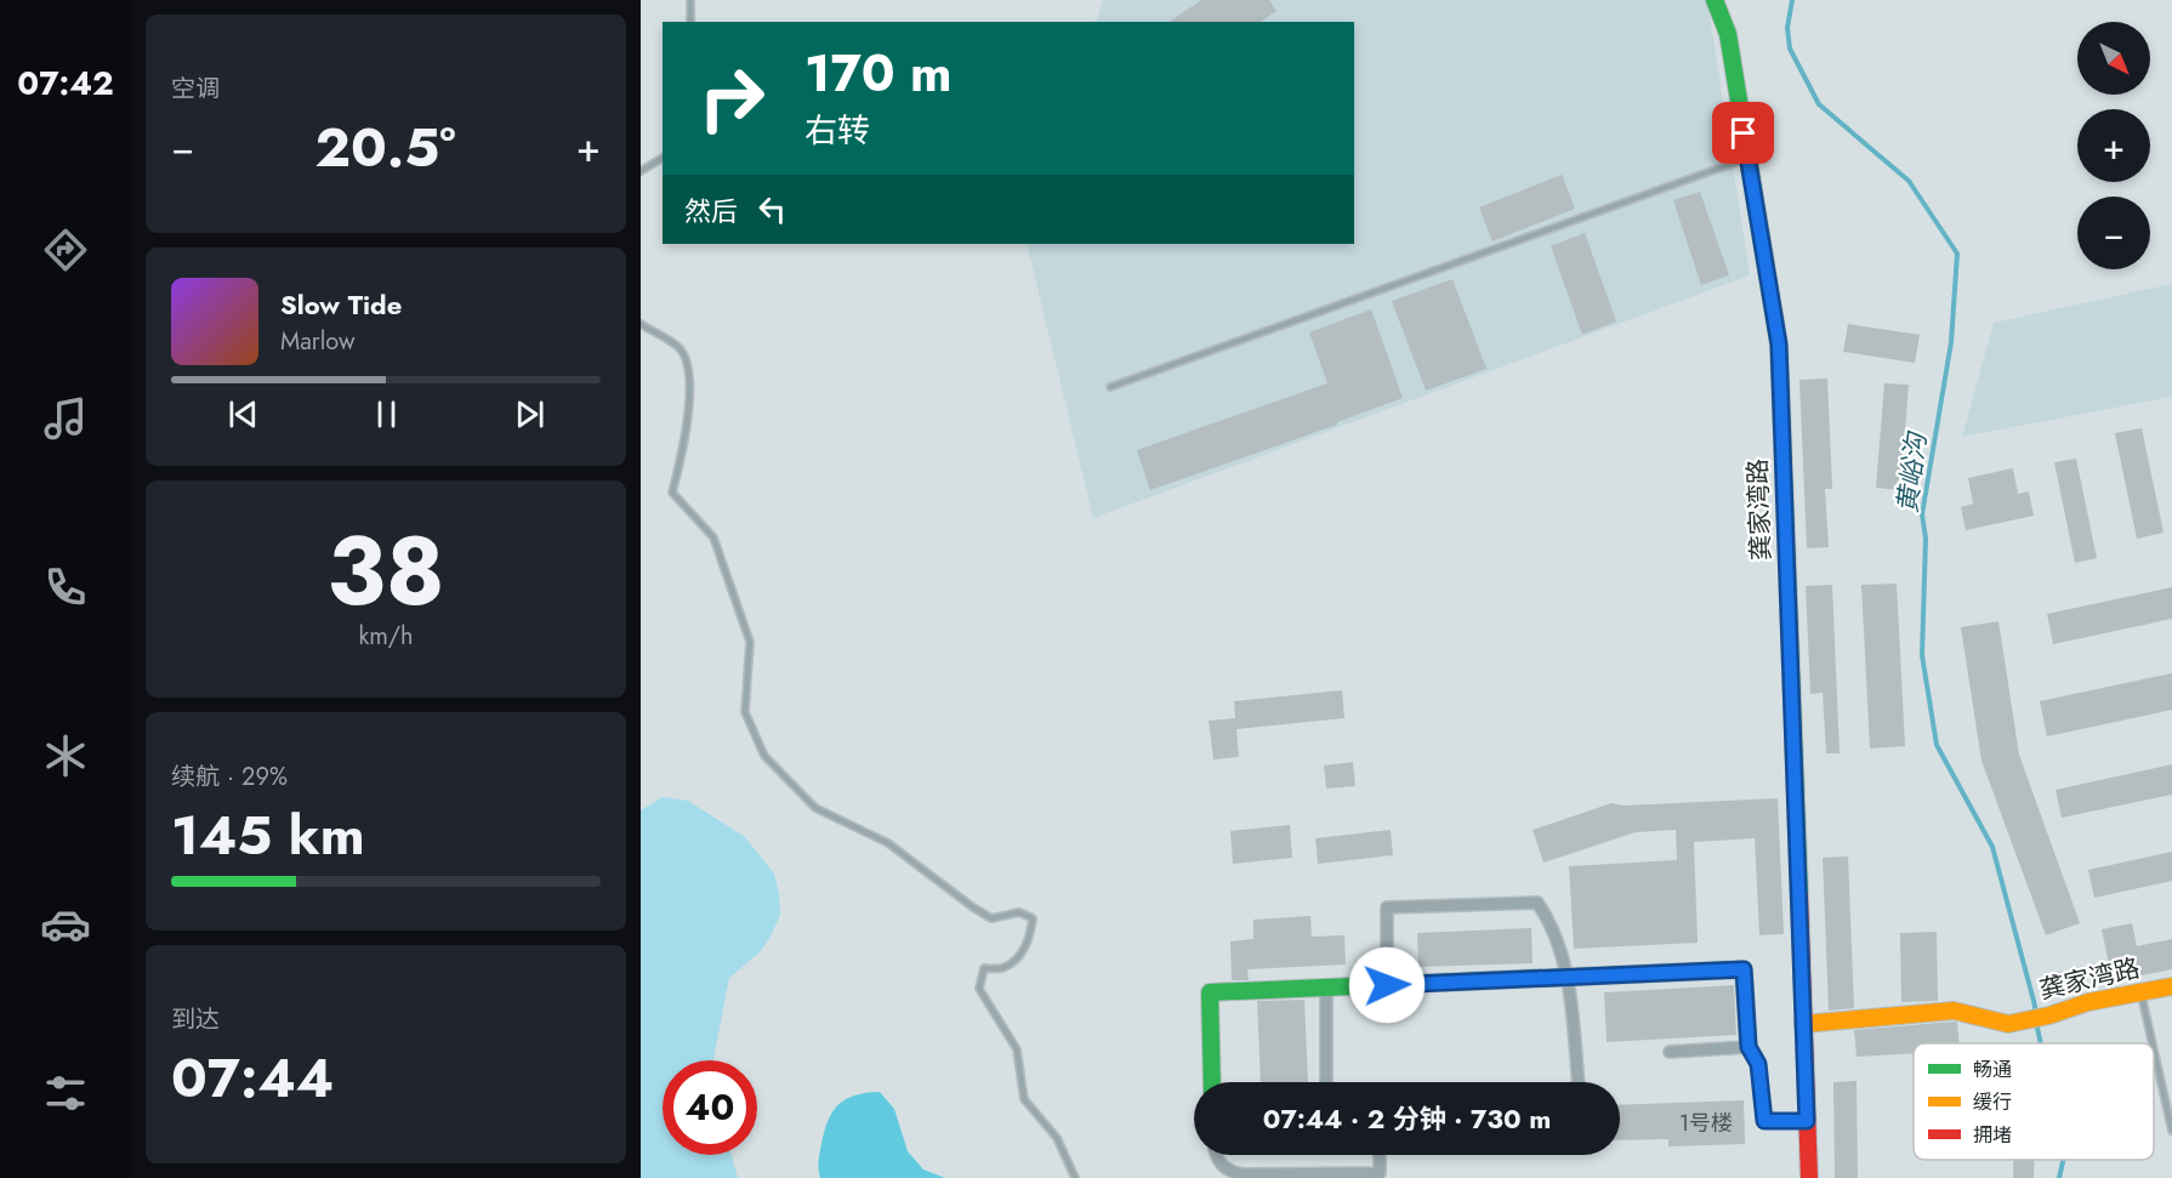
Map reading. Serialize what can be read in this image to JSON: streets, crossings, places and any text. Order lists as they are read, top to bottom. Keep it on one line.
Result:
{"streets":{"street":["龚家湾路"]},"water":["黄峪沟"],"house_numbers":["1号楼"],"legend":["畅通","缓行","拥堵"],"north":"bottom right","page":{"tabs":"07:42","tile":["空调",["38","km/h"],["续航 · 29%","145 km"],["到达","07:44"]],"map_buttons":["+","−"],"turn":["170 m","右转"],"heat":["−","20.5°","+"],"then":"然后","song":["Slow Tide","Marlow"],"limit":"40","trip":"07:44 · 2 分钟 · 730 m"}}
